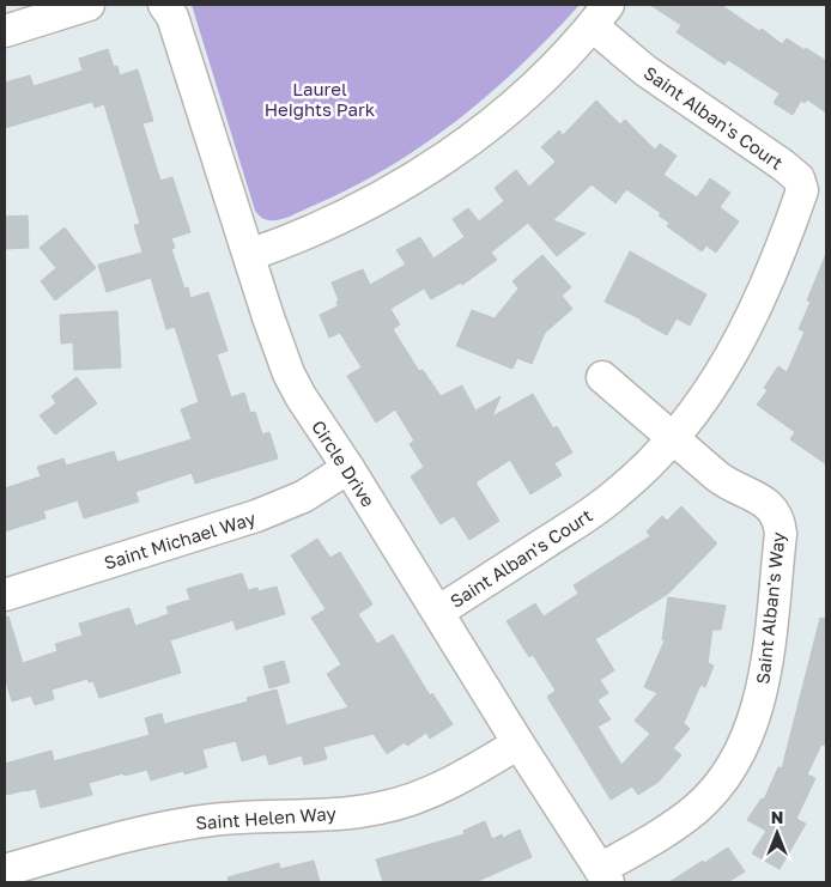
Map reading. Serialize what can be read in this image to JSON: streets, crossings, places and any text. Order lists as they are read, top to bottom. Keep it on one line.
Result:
{"streets":{"street":["Saint Alban's Court","Circle Drive","Saint Michael Way","Saint Alban's Way","Saint Helen Way"]},"crossings":[["Saint Alban's Court","Circle Drive"],["Saint Alban's Court","Saint Alban's Way"],["Circle Drive","Saint Michael Way"],["Circle Drive","Saint Alban's Way"],["Circle Drive","Saint Helen Way"]],"parks":["Laurel Heights Park"],"north":"top"}
